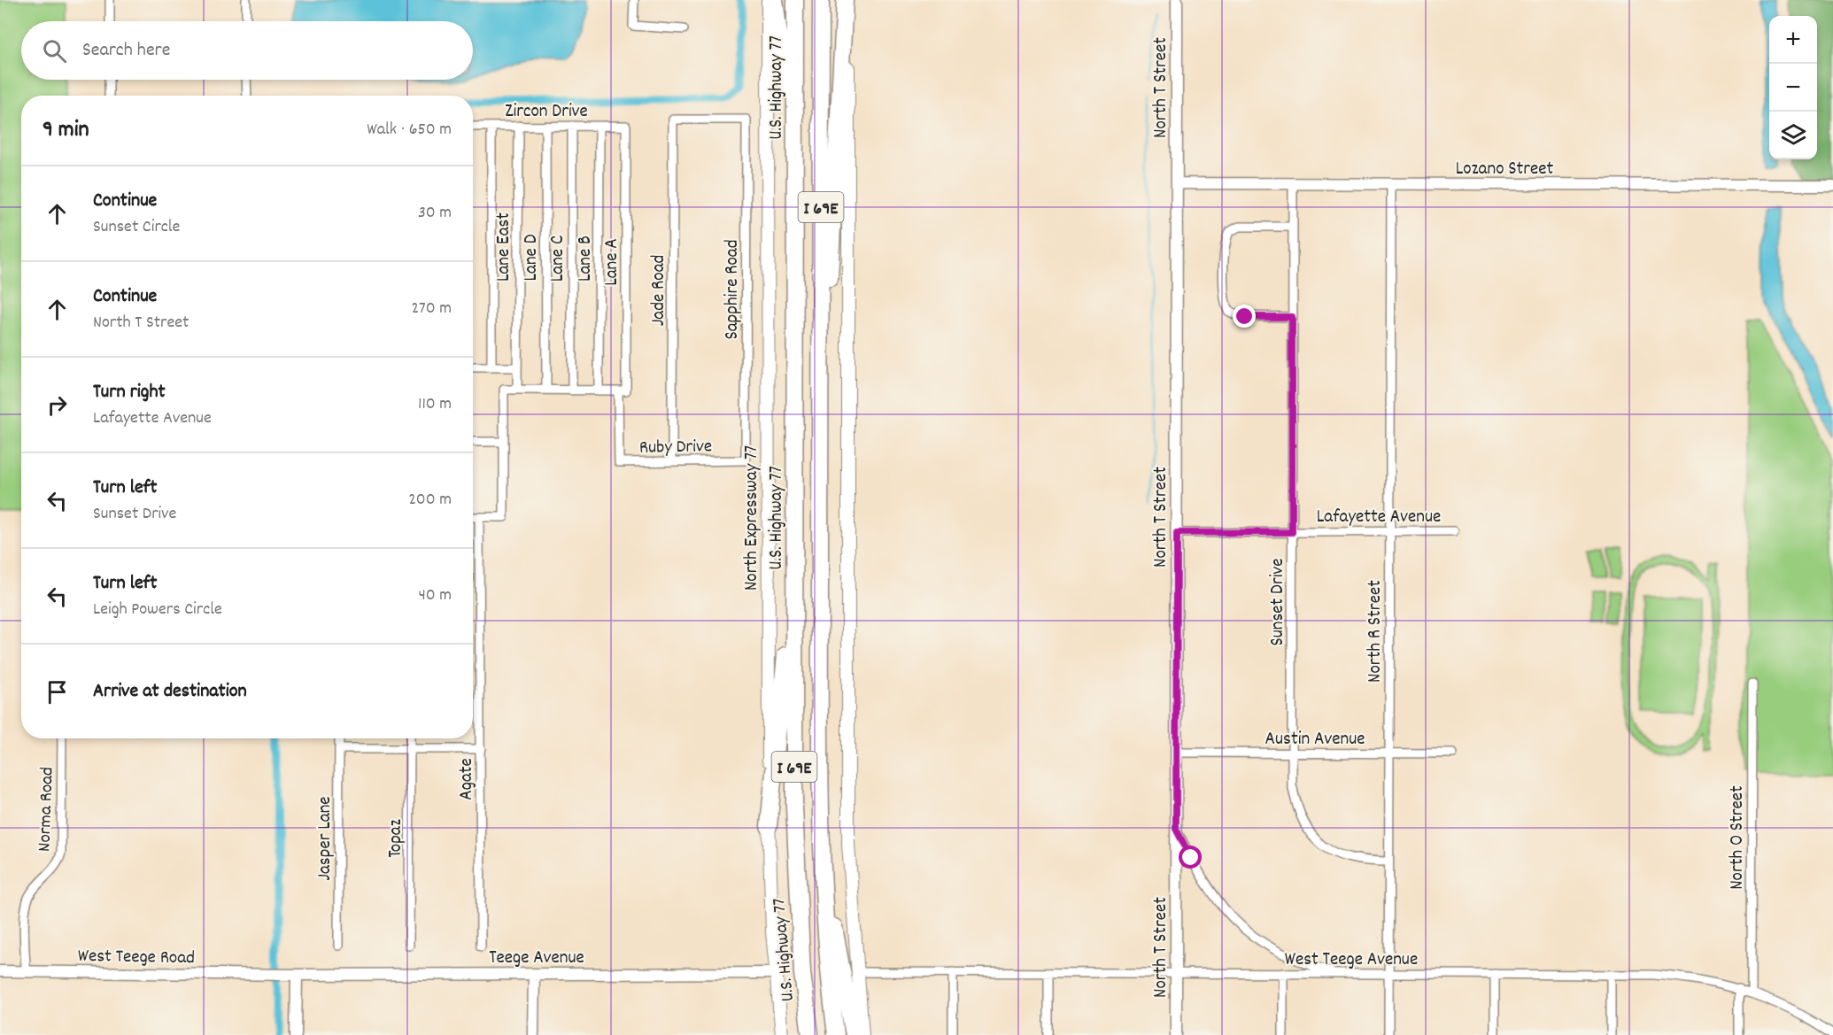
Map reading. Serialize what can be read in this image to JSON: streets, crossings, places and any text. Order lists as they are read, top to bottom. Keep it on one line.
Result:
{"streets":{"highway":["U.S. Highway 77","I 69E"],"main road":["North Expressway 77"],"street":["North T Street","Zircon Drive","Lozano Street","Lane East","Lane D","Lane C","Lane B","Lane A","Sapphire Road","Jade Road","Ruby Drive","Lafayette Avenue","Sunset Drive","North R Street","Austin Avenue","Agate","Norma Road","North O Street","Jasper Lane","Topaz","West Teege Road","Teege Avenue","West Teege Avenue"]},"crossings":[["North T Street","Lozano Street"],["North T Street","Lafayette Avenue"],["North T Street","Austin Avenue"],["North T Street","West Teege Avenue"],["Zircon Drive","Lane East"],["Zircon Drive","Lane D"],["Zircon Drive","Lane C"],["Zircon Drive","Lane B"],["Zircon Drive","Lane A"],["Lozano Street","Sunset Drive"],["Lozano Street","North R Street"],["Lane A","Ruby Drive"],["Sapphire Road","Jade Road"],["Sapphire Road","Ruby Drive"],["Jade Road","Ruby Drive"],["Lafayette Avenue","Sunset Drive"],["Lafayette Avenue","North R Street"],["North Expressway 77","Teege Avenue"],["Sunset Drive","North R Street"],["Sunset Drive","Austin Avenue"],["North R Street","Austin Avenue"],["North R Street","West Teege Avenue"],["Norma Road","West Teege Road"],["North O Street","West Teege Avenue"],["West Teege Road","Teege Avenue"]],"page":{"map_buttons":["+","−"],"search":"Search here","heading":["9 min","Walk · 650 m"],"list":[["Continue","Sunset Circle","30 m"],["Continue","North T Street","270 m"],["Turn right","Lafayette Avenue","110 m"],["Turn left","Sunset Drive","200 m"],["Turn left","Leigh Powers Circle","40 m"],"Arrive at destination"]}}
